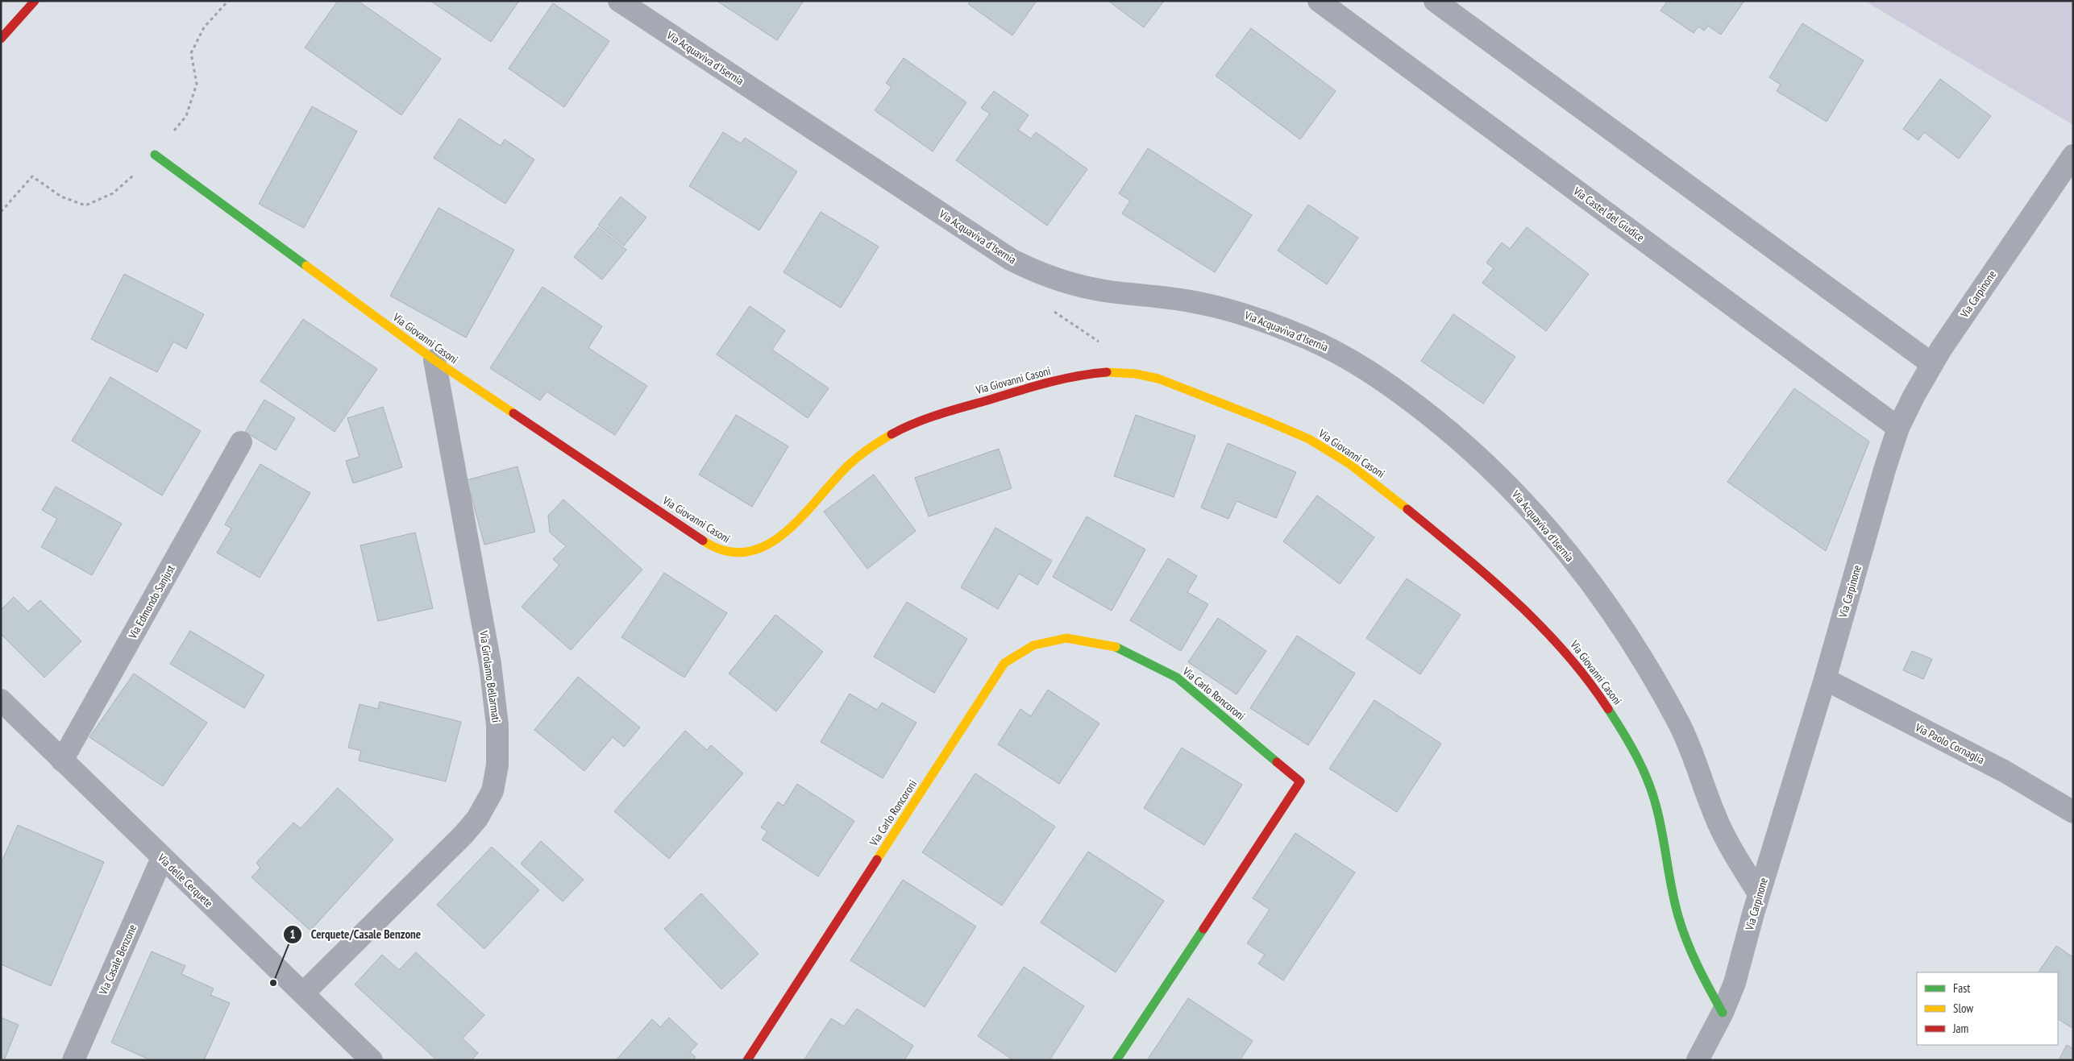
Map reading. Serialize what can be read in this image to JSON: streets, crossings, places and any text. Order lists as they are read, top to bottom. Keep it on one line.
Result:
{"streets":{"main road":["Via Giovanni Casoni","Via Carlo Roncoroni"],"street":["Via Acquaviva d'Isernia","Via Castel del Giudice","Via Carpinone","Via Edmondo Sanjust","Via Girolamo Bellarmati","Via Paolo Cornaglia","Via delle Cerquete","Via Casale Benzone"]},"crossings":[["Via Acquaviva d'Isernia","Via Carpinone"],["Via Castel del Giudice","Via Carpinone"],["Via Carpinone","Via Giovanni Casoni"],["Via Carpinone","Via Paolo Cornaglia"],["Via Giovanni Casoni","Via Girolamo Bellarmati"],["Via Edmondo Sanjust","Via delle Cerquete"],["Via Girolamo Bellarmati","Via delle Cerquete"],["Via delle Cerquete","Via Casale Benzone"]],"places":["Cerquete/Casale Benzone"],"legend":["Fast","Slow","Jam"]}
